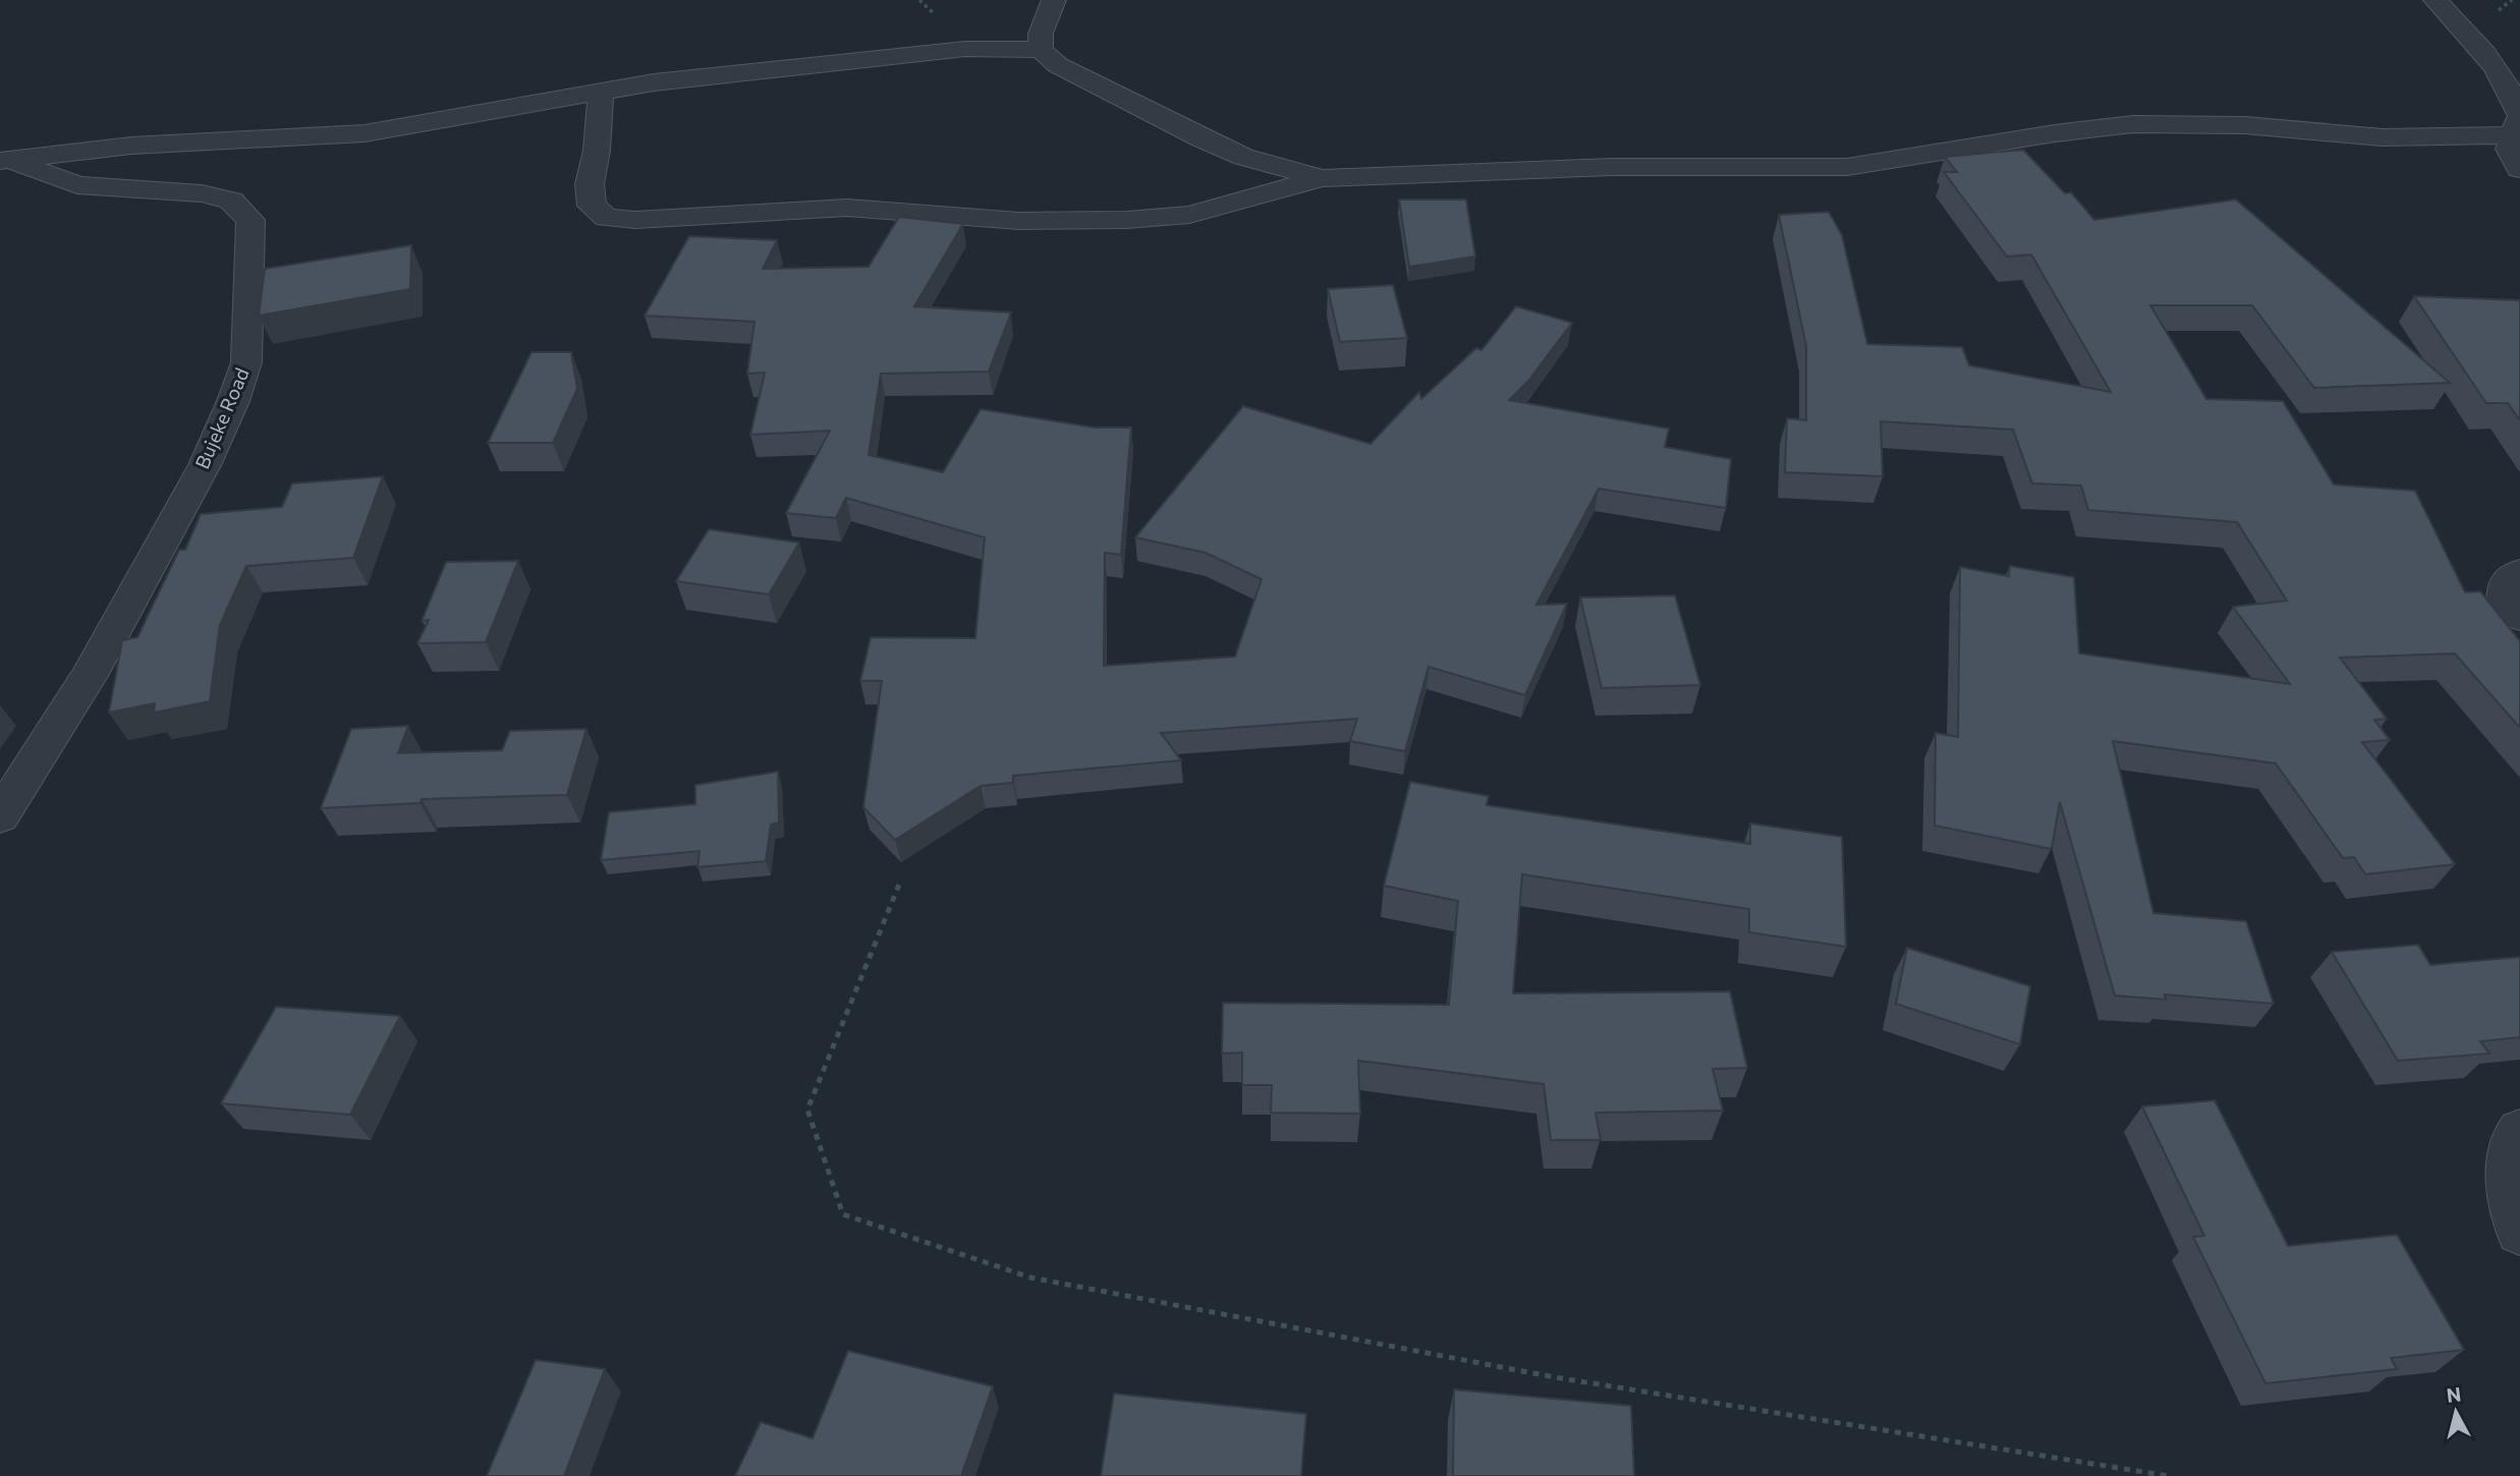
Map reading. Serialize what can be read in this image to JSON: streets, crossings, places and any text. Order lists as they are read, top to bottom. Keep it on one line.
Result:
{"streets":{"street":["Bujeke Road"]},"north":"top"}
